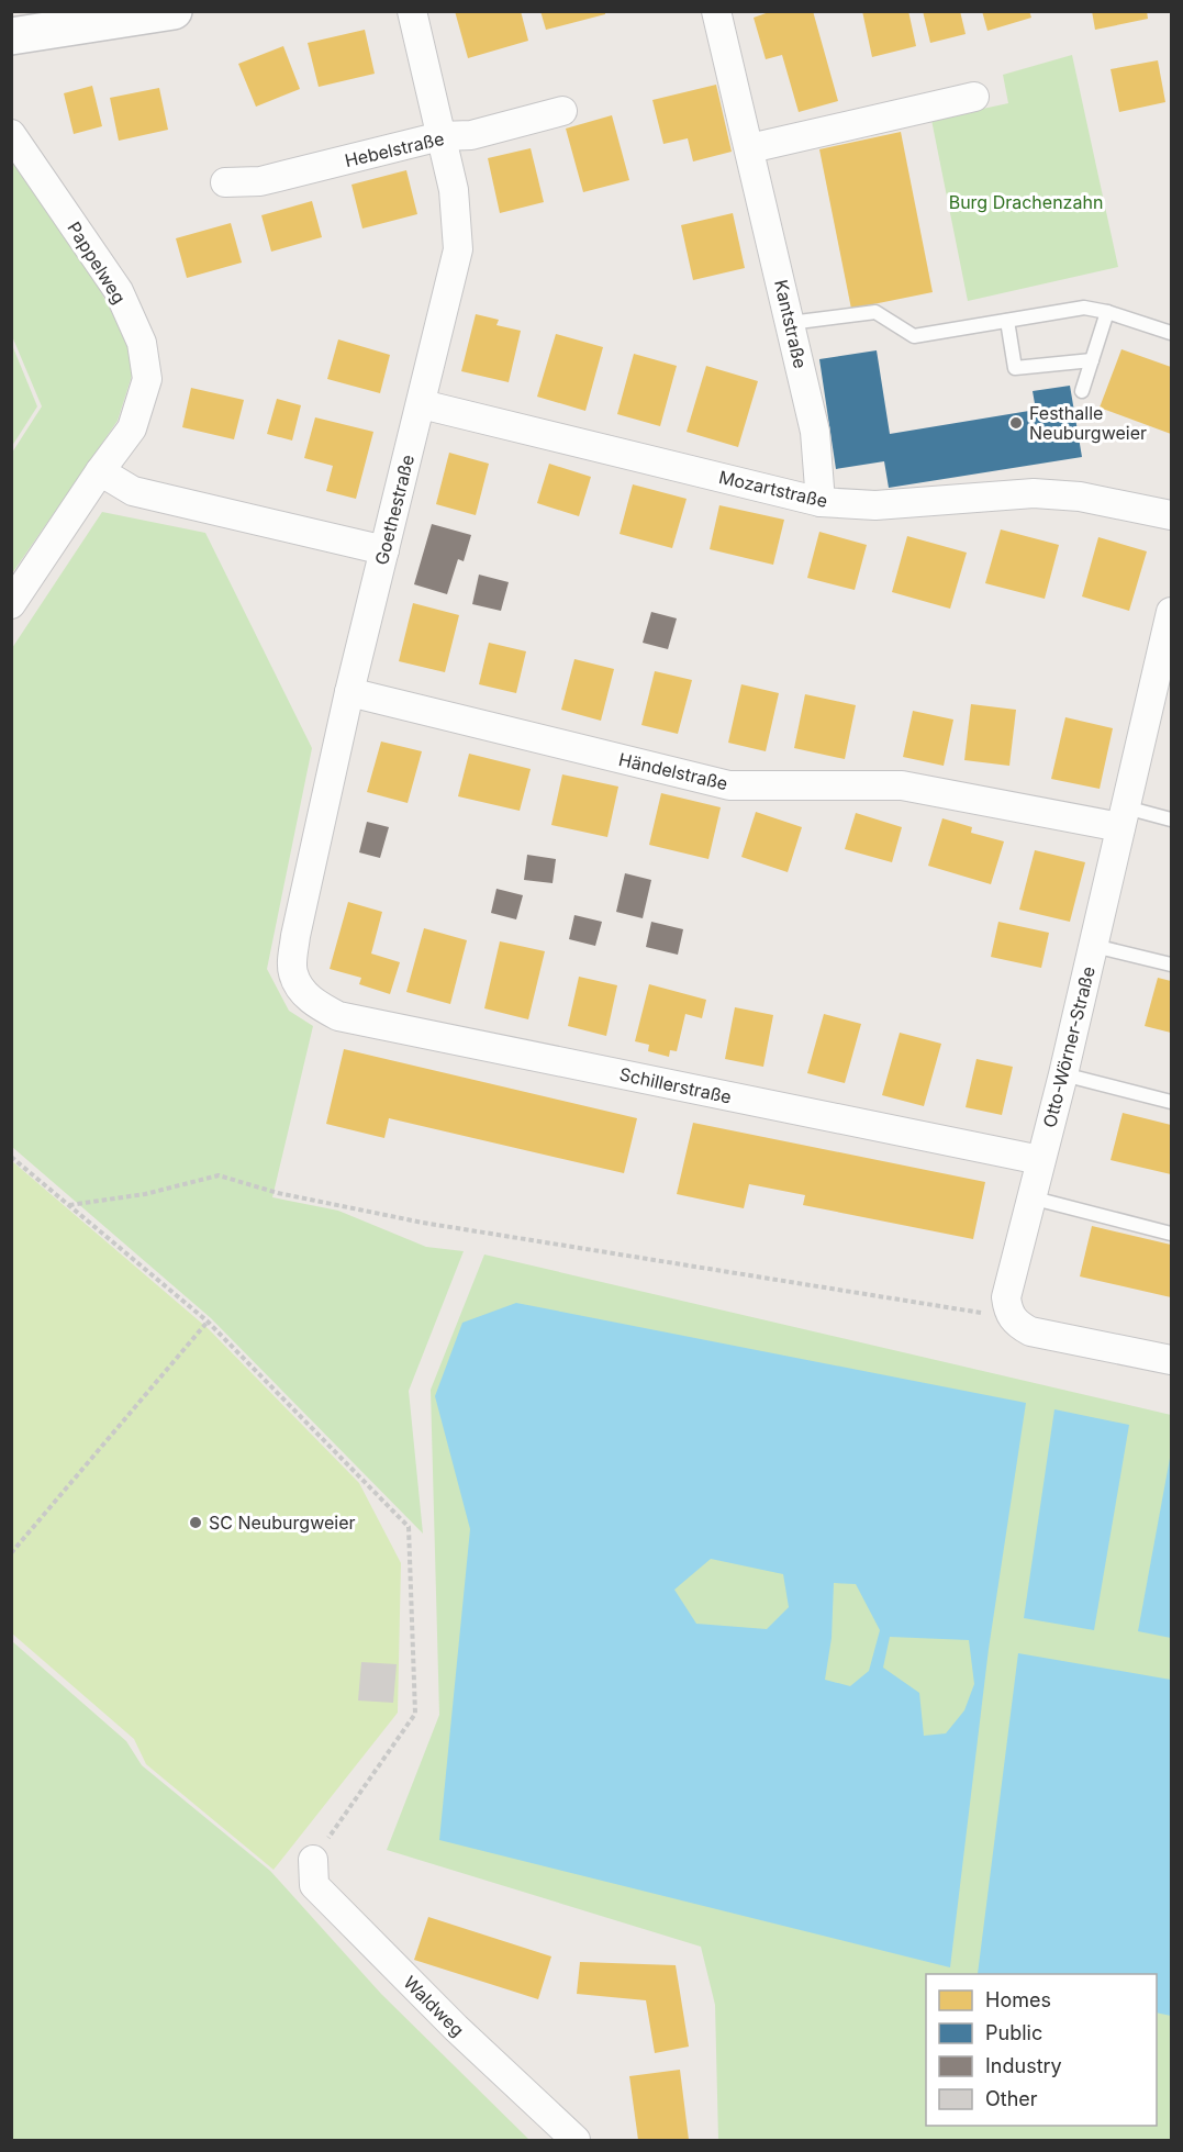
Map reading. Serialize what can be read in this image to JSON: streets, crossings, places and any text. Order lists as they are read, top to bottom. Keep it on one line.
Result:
{"streets":{"street":["Hebelstraße","Pappelweg","Kantstraße","Mozartstraße","Goethestraße","Händelstraße","Otto-Wörner-Straße","Schillerstraße","Waldweg"]},"crossings":[["Hebelstraße","Goethestraße"],["Kantstraße","Mozartstraße"],["Mozartstraße","Goethestraße"],["Goethestraße","Händelstraße"],["Goethestraße","Schillerstraße"],["Händelstraße","Otto-Wörner-Straße"],["Otto-Wörner-Straße","Schillerstraße"]],"parks":["Burg Drachenzahn"],"places":["Festhalle Neuburgweier","SC Neuburgweier"],"legend":["Homes","Public","Industry","Other"]}
